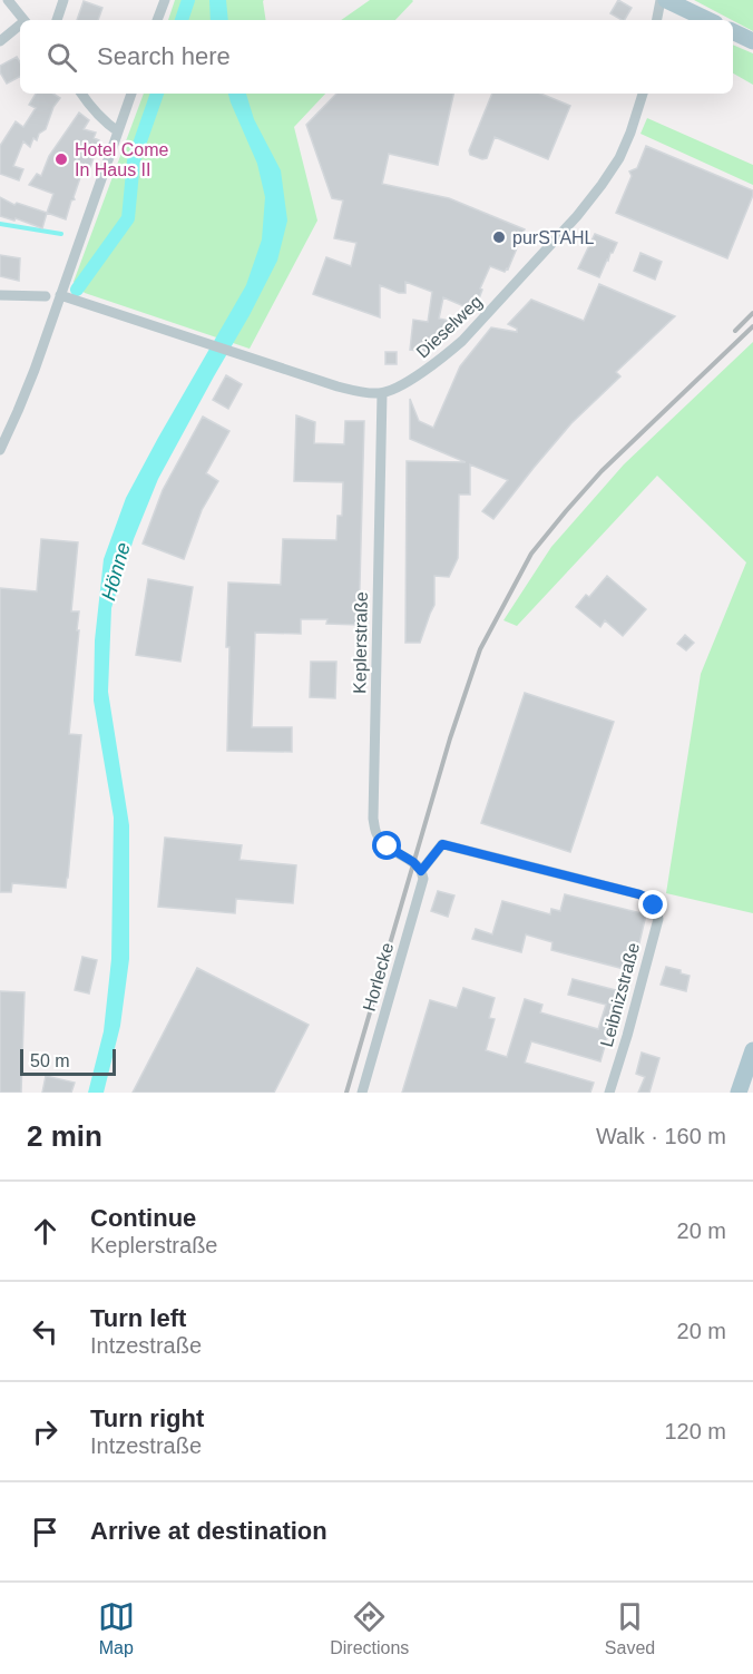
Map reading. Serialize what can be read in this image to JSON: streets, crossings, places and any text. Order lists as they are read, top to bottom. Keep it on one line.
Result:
{"streets":{"street":["Dieselweg","Keplerstraße","Horlecke","Leibnizstraße"]},"crossings":[["Dieselweg","Keplerstraße"],["Keplerstraße","Horlecke"],["Keplerstraße","Leibnizstraße"],["Horlecke","Leibnizstraße"]],"water":["Hönne"],"places":["Hotel Come In Haus II","purSTAHL"],"scale_bar":"50 m","page":{"search":"Search here","scale":"50 m","heading":["2 min","Walk · 160 m"],"list":[["Continue","Keplerstraße","20 m"],["Turn left","Intzestraße","20 m"],["Turn right","Intzestraße","120 m"],"Arrive at destination"],"nav":["Map","Directions","Saved"]}}
